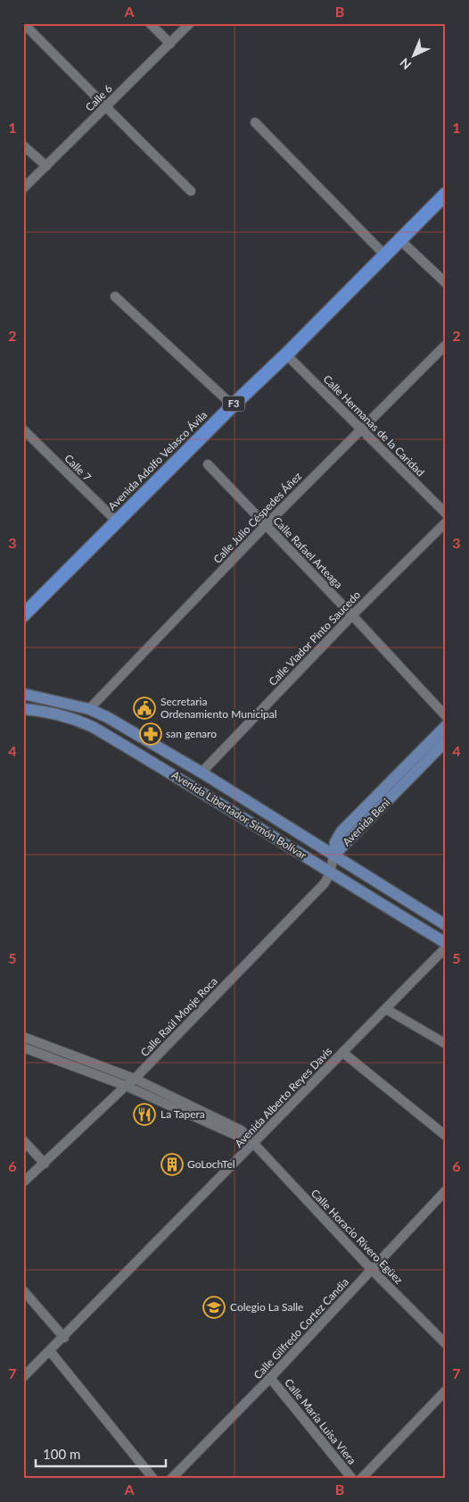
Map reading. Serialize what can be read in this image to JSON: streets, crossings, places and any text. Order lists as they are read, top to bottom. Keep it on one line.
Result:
{"streets":{"highway":["F3","Avenida Adolfo Velasco Ávila"],"main road":["Avenida Libertador Simón Bolívar","Avenida Beni"],"street":["Calle 6","Calle Hermanas de la Caridad","Calle 7","Calle Julio Céspedes Áñez","Calle Rafael Arteaga","Calle Viador Pinto Saucedo","Calle Raúl Monje Roca","Avenida Alberto Reyes Davis","Calle Horacio Rivero Egüez","Calle Gilfredo Cortez Candia","Calle María Luisa Viera"]},"crossings":[["Calle Hermanas de la Caridad","Avenida Adolfo Velasco Ávila"],["Calle Hermanas de la Caridad","Calle Julio Céspedes Áñez"],["Avenida Adolfo Velasco Ávila","Calle 7"],["Calle Julio Céspedes Áñez","Calle Rafael Arteaga"],["Calle Julio Céspedes Áñez","Avenida Libertador Simón Bolívar"],["Calle Rafael Arteaga","Calle Viador Pinto Saucedo"],["Calle Viador Pinto Saucedo","Avenida Libertador Simón Bolívar"],["Avenida Libertador Simón Bolívar","Avenida Beni"],["Avenida Libertador Simón Bolívar","Calle Raúl Monje Roca"],["Avenida Beni","Calle Raúl Monje Roca"],["Calle Raúl Monje Roca","Calle Horacio Rivero Egüez"],["Avenida Alberto Reyes Davis","Calle Horacio Rivero Egüez"],["Calle Horacio Rivero Egüez","Calle Gilfredo Cortez Candia"],["Calle Gilfredo Cortez Candia","Calle María Luisa Viera"]],"places":{"public building":["Secretaria Ordenamiento Municipal"],"pharmacy":["san genaro"],"restaurant":["La Tapera"],"building":["GoLochTel"],"school or university":["Colegio La Salle"]},"scale_bar":"100 m","north":"bottom left","grid":{"columns":["A","B"],"rows":["1","2","3","4","5","6","7"]}}
